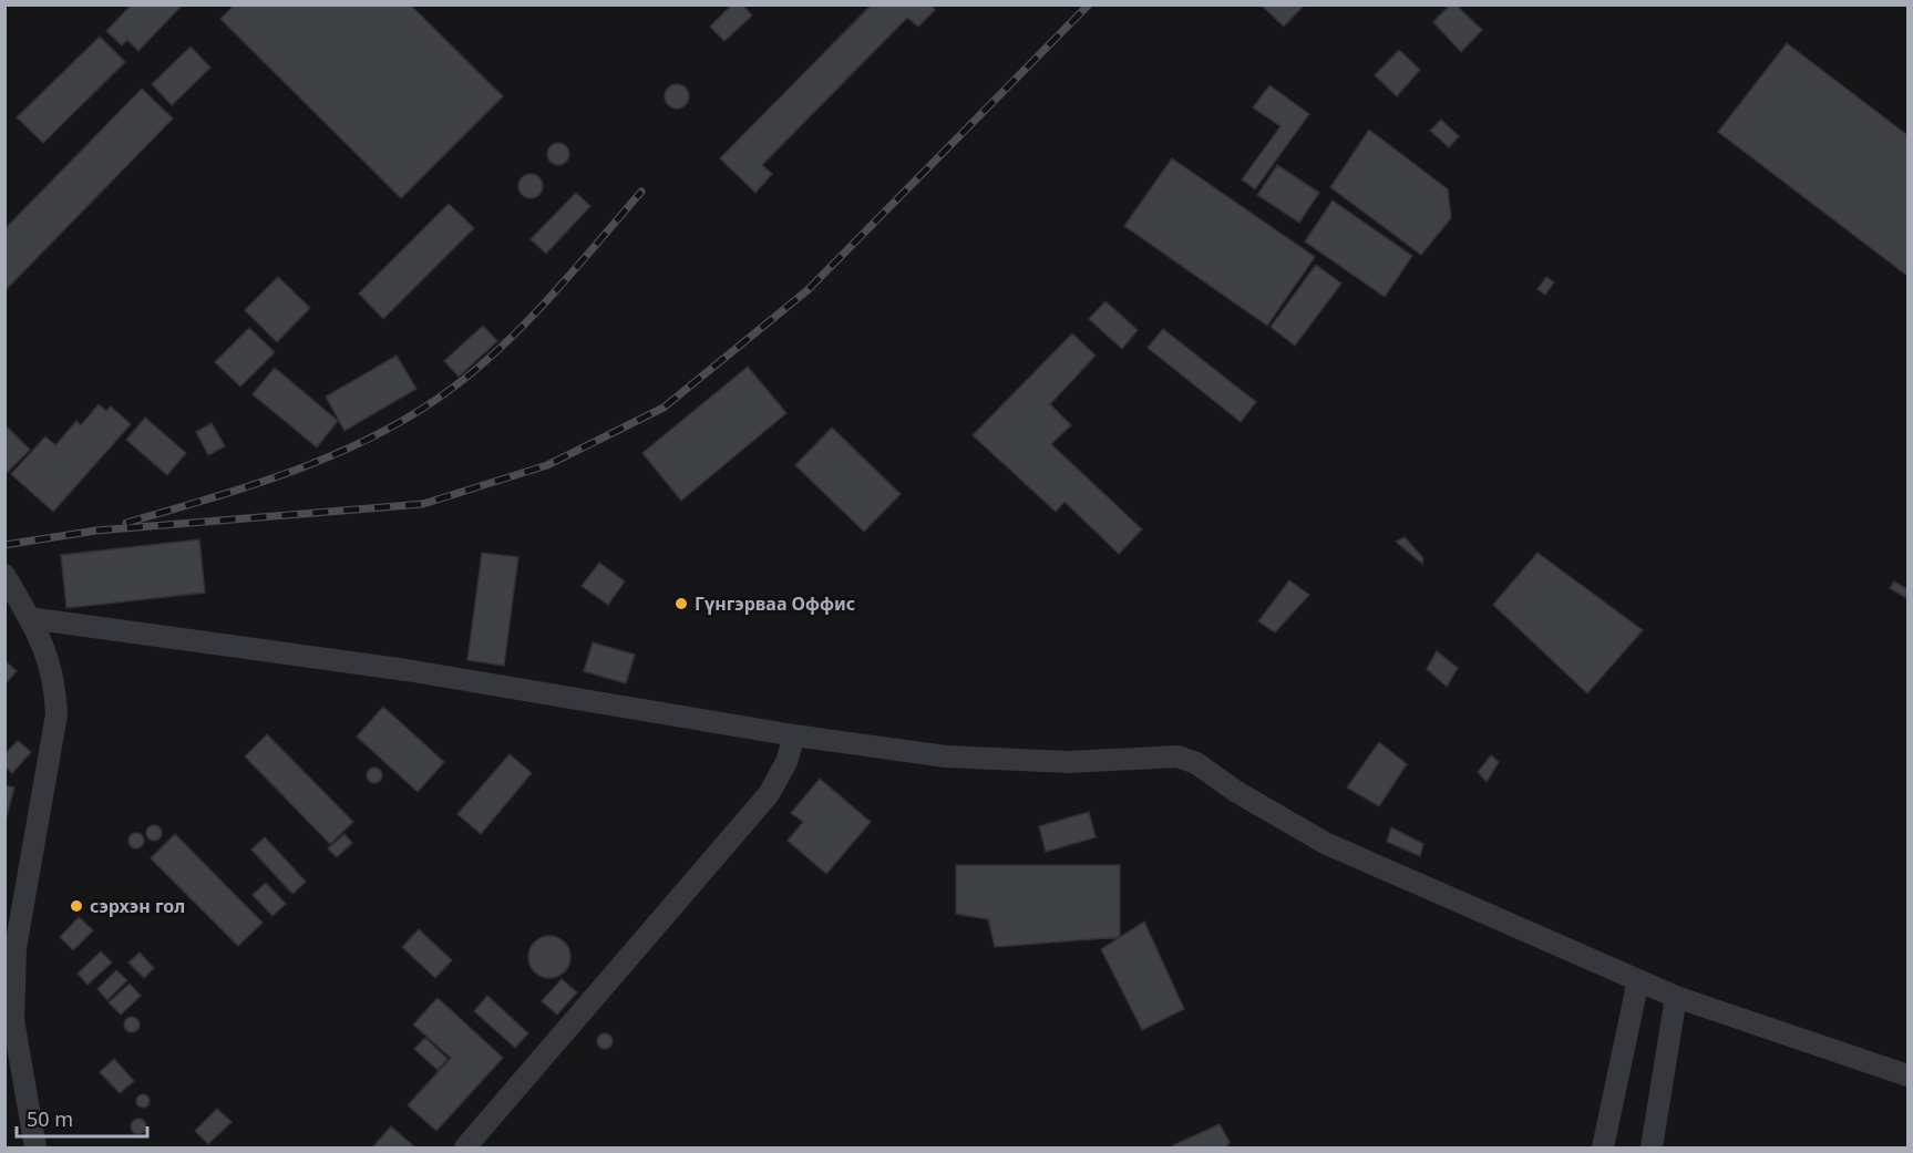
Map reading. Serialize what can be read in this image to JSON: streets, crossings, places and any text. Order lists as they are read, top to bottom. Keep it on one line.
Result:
{"places":["Гүнгэрваа Оффис","сэрхэн гол"],"scale_bar":"50 m"}
